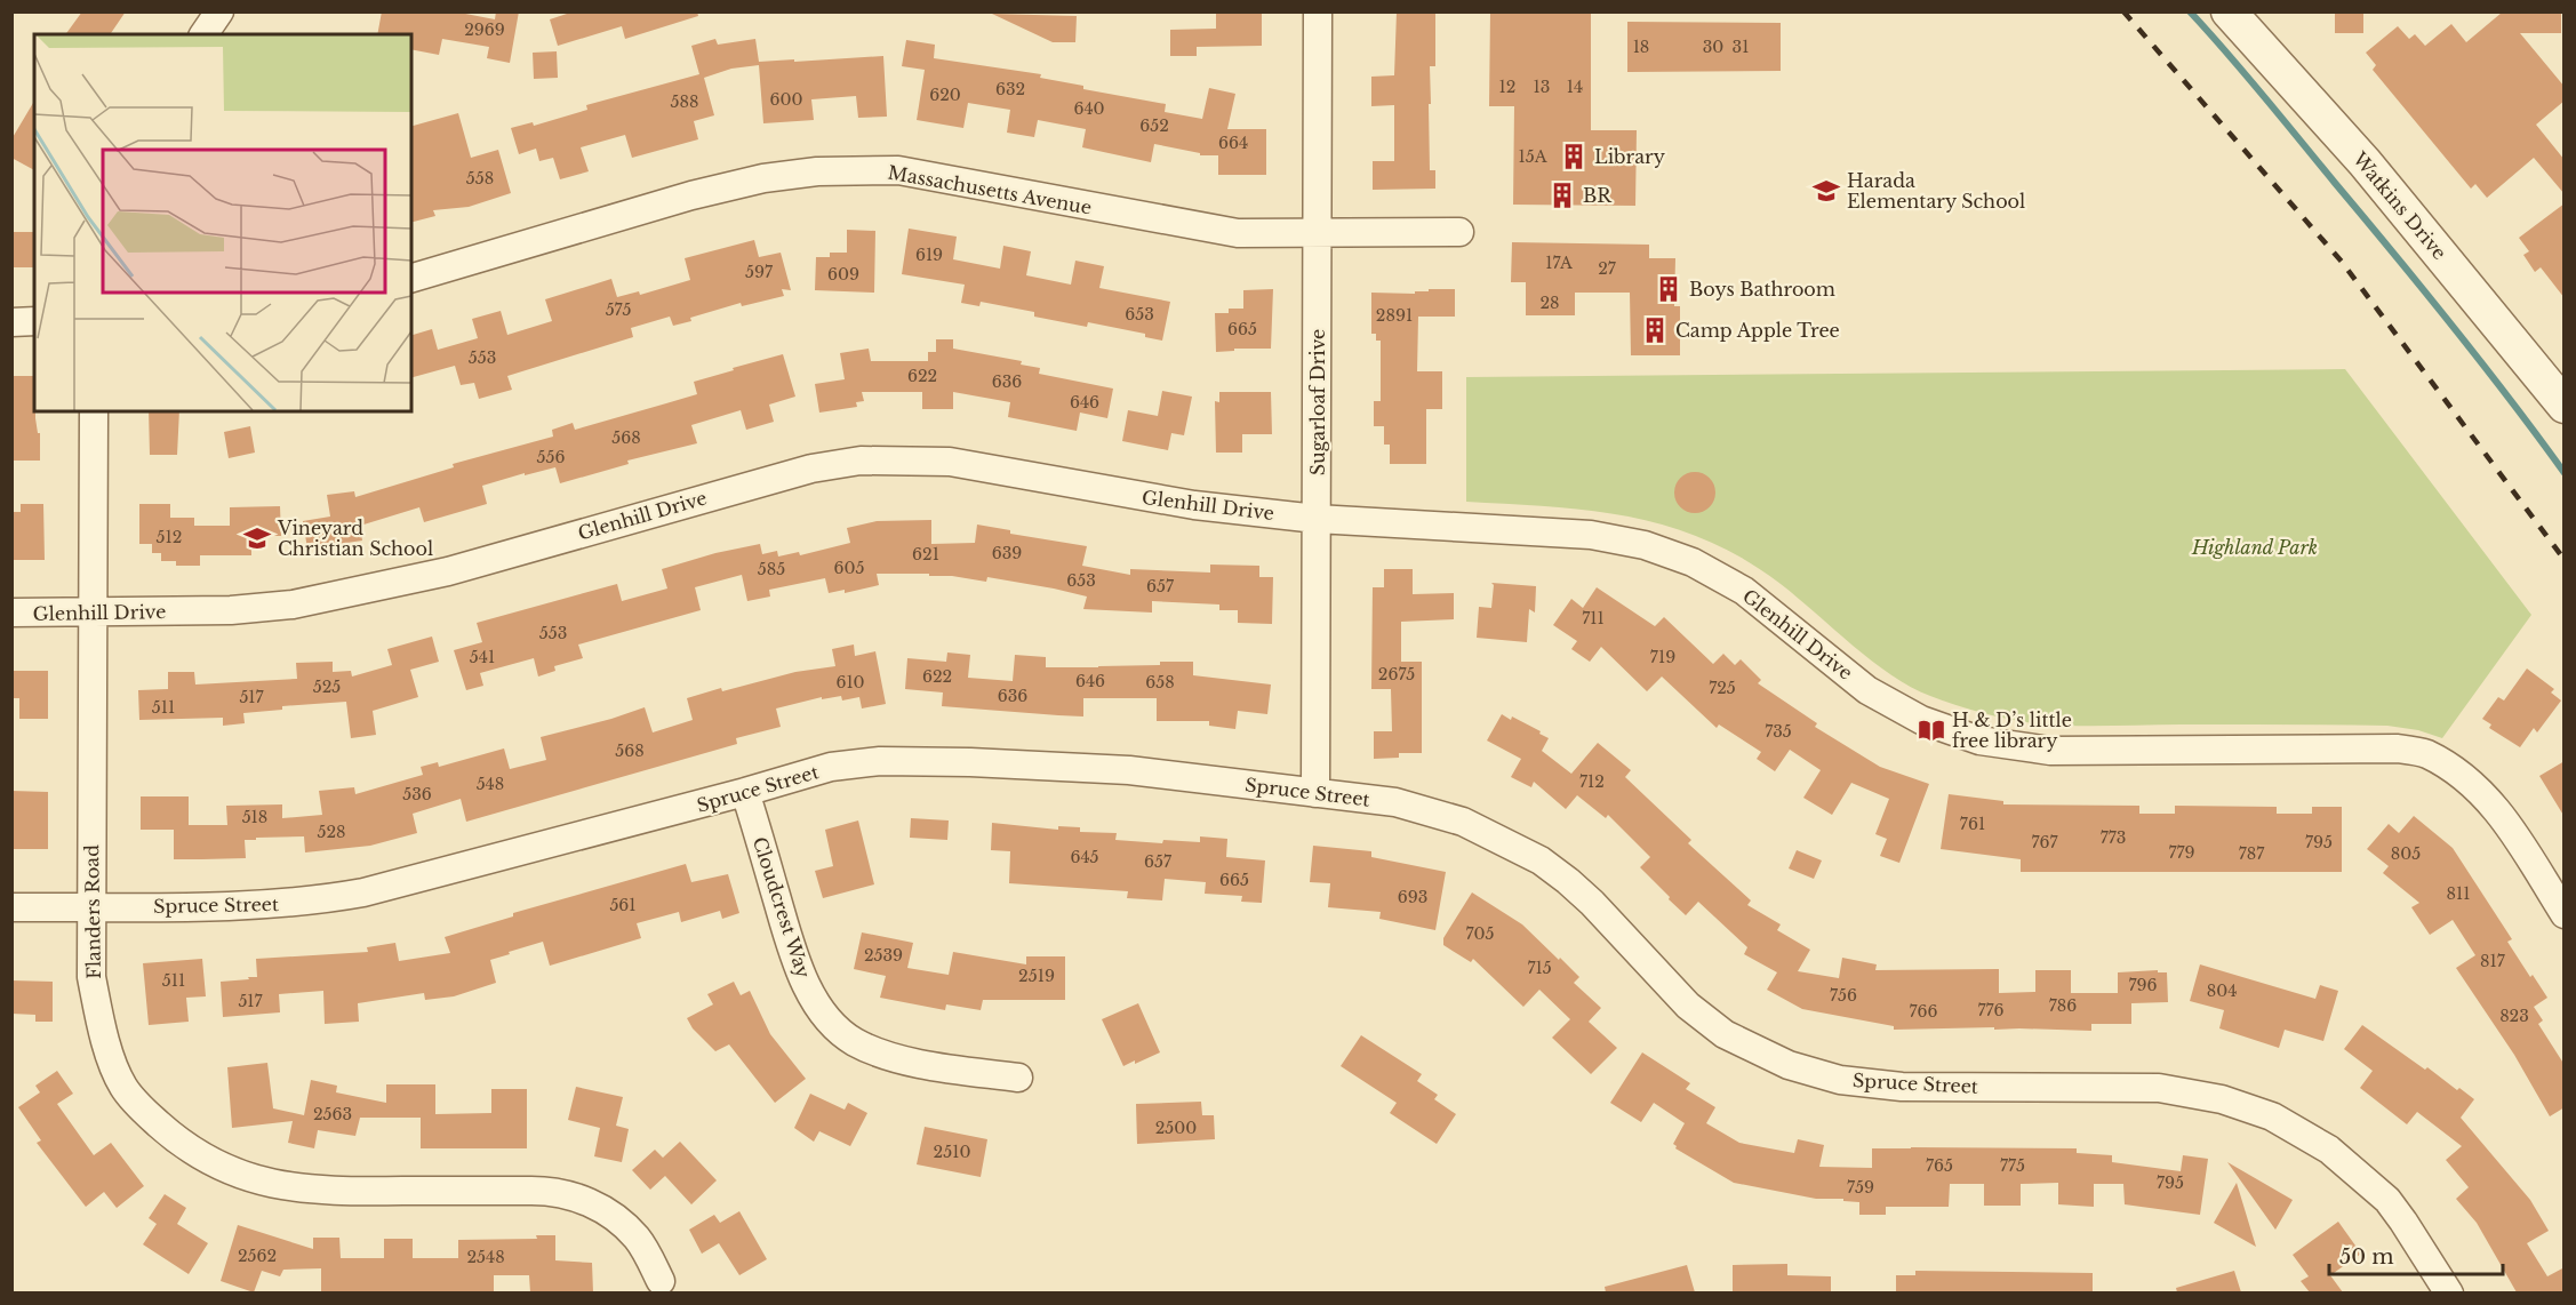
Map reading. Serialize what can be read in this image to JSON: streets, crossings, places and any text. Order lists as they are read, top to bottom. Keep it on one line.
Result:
{"streets":{"street":["Massachusetts Avenue","Watkins Drive","Sugarloaf Drive","Glenhill Drive","Spruce Street","Cloudcrest Way","Flanders Road"]},"crossings":[["Massachusetts Avenue","Sugarloaf Drive"],["Sugarloaf Drive","Glenhill Drive"],["Sugarloaf Drive","Spruce Street"],["Glenhill Drive","Flanders Road"],["Spruce Street","Cloudcrest Way"],["Spruce Street","Flanders Road"]],"parks":["Highland Park"],"places":{"building":["Library","BR","Boys Bathroom","Camp Apple Tree"],"school or university":["Harada Elementary School","Vineyard Christian School"],"library":["H & D’s little free library"]},"house_numbers":["2969","18","30","31","12","13","14","632","620","600","588","640","652","664","15A","558","619","17A","27","597","609","28","575","653","2891","665","553","622","636","646","568","556","512","639","621","605","585","653","657","711","553","541","719","2675","622","646","610","658","525","725","636","517","511","735","568","712","548","536","518","761","528","773","767","795","779","787","805","645","657","665","811","693","561","705","2539","817","715","2519","511","796","804","756","517","786","776","766","823","2563","2500","2510","765","775","795","759","2562","2548"],"scale_bar":"50 m"}
